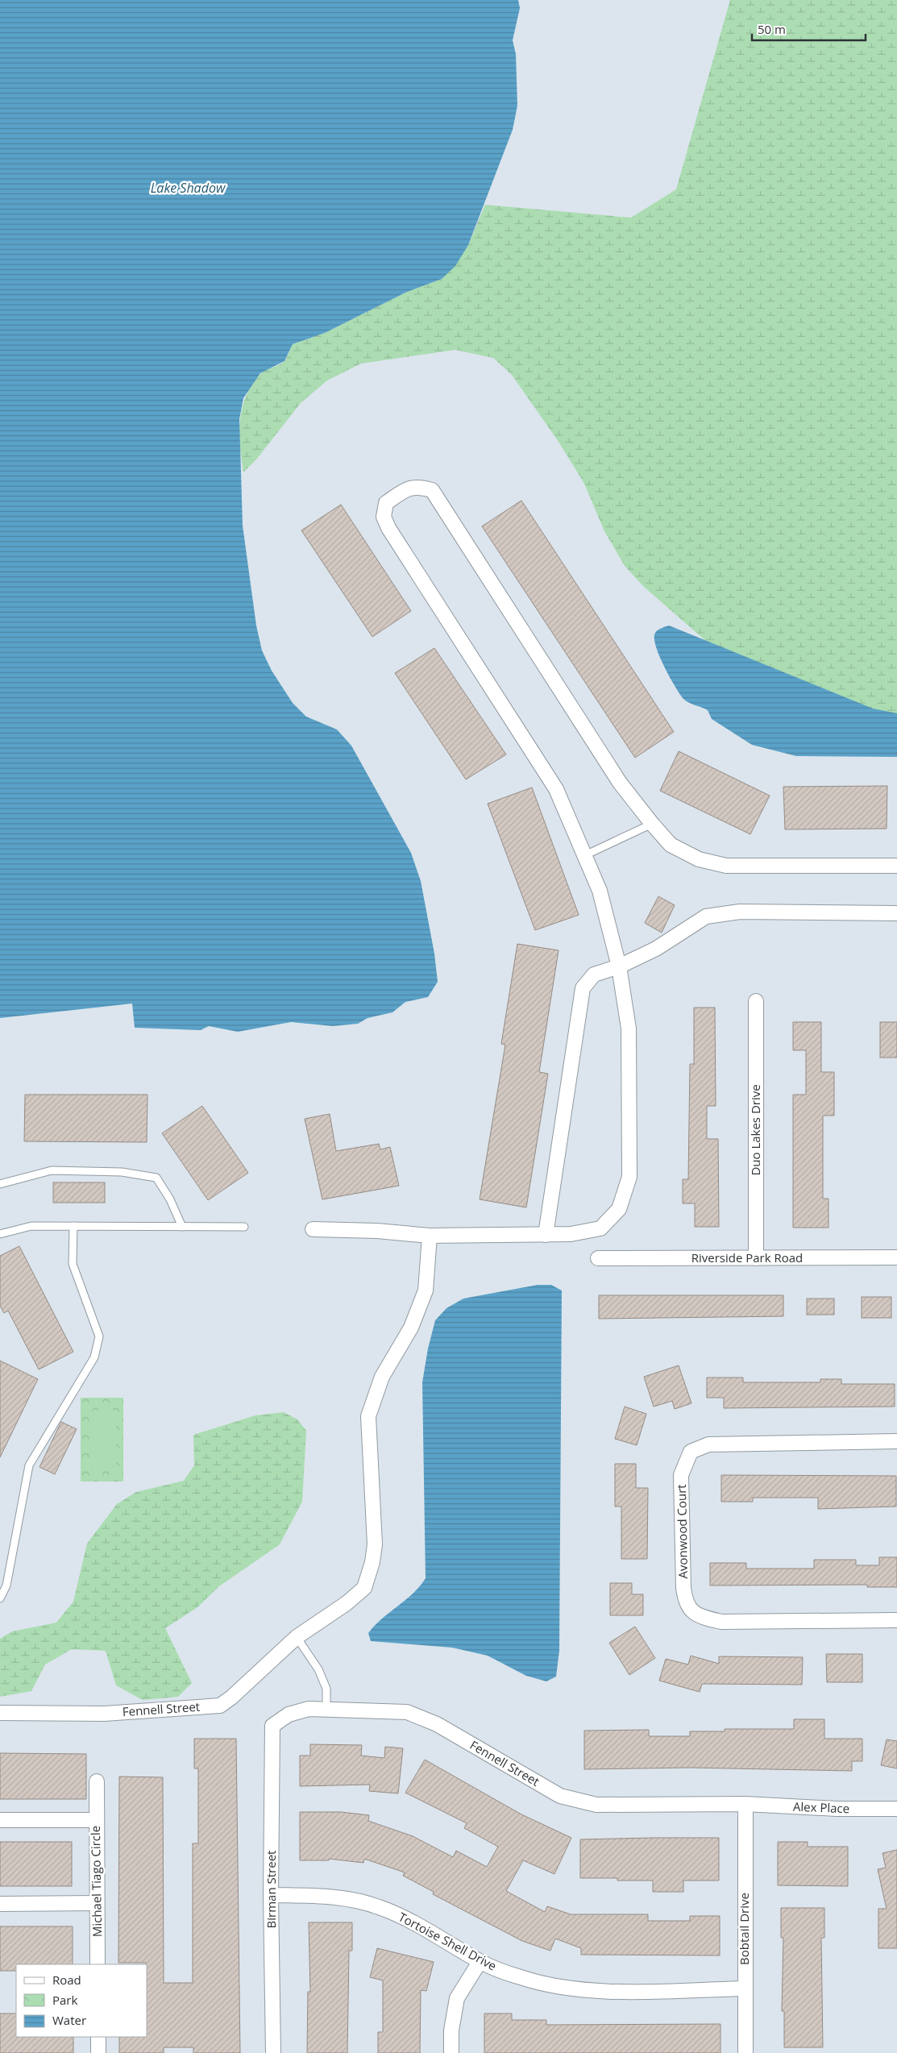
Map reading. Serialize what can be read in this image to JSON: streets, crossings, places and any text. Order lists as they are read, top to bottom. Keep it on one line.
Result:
{"streets":{"street":["Duo Lakes Drive","Riverside Park Road","Avonwood Court","Fennell Street","Alex Place","Michael Tiago Circle","Birman Street","Bobtail Drive","Tortoise Shell Drive"]},"crossings":[["Duo Lakes Drive","Riverside Park Road"],["Fennell Street","Alex Place"],["Fennell Street","Birman Street"],["Fennell Street","Bobtail Drive"],["Alex Place","Bobtail Drive"],["Birman Street","Tortoise Shell Drive"],["Bobtail Drive","Tortoise Shell Drive"]],"water":["Lake Shadow"],"legend":["Road","Park","Water"],"scale_bar":"50 m"}
